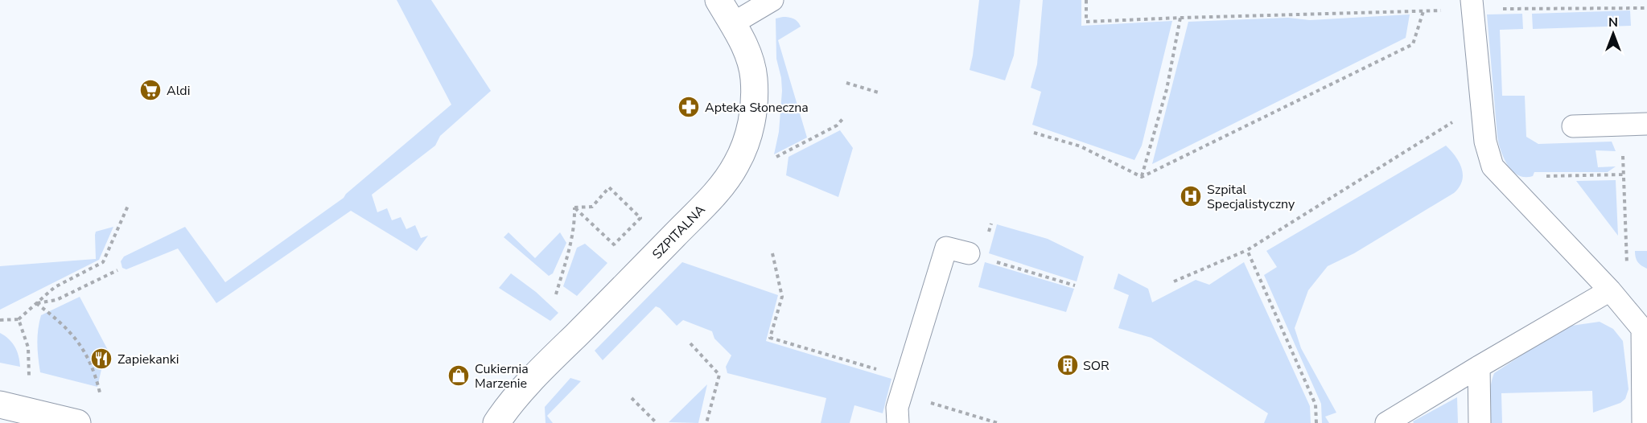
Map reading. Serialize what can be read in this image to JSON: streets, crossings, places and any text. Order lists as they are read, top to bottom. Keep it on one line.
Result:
{"streets":{"street":["SZPITALNA"]},"places":{"supermarket":["Aldi"],"pharmacy":["Apteka Słoneczna"],"hospital":["Szpital Specjalistyczny"],"restaurant":["Zapiekanki"],"building":["SOR"],"shop":["Cukiernia Marzenie"]},"north":"top"}
